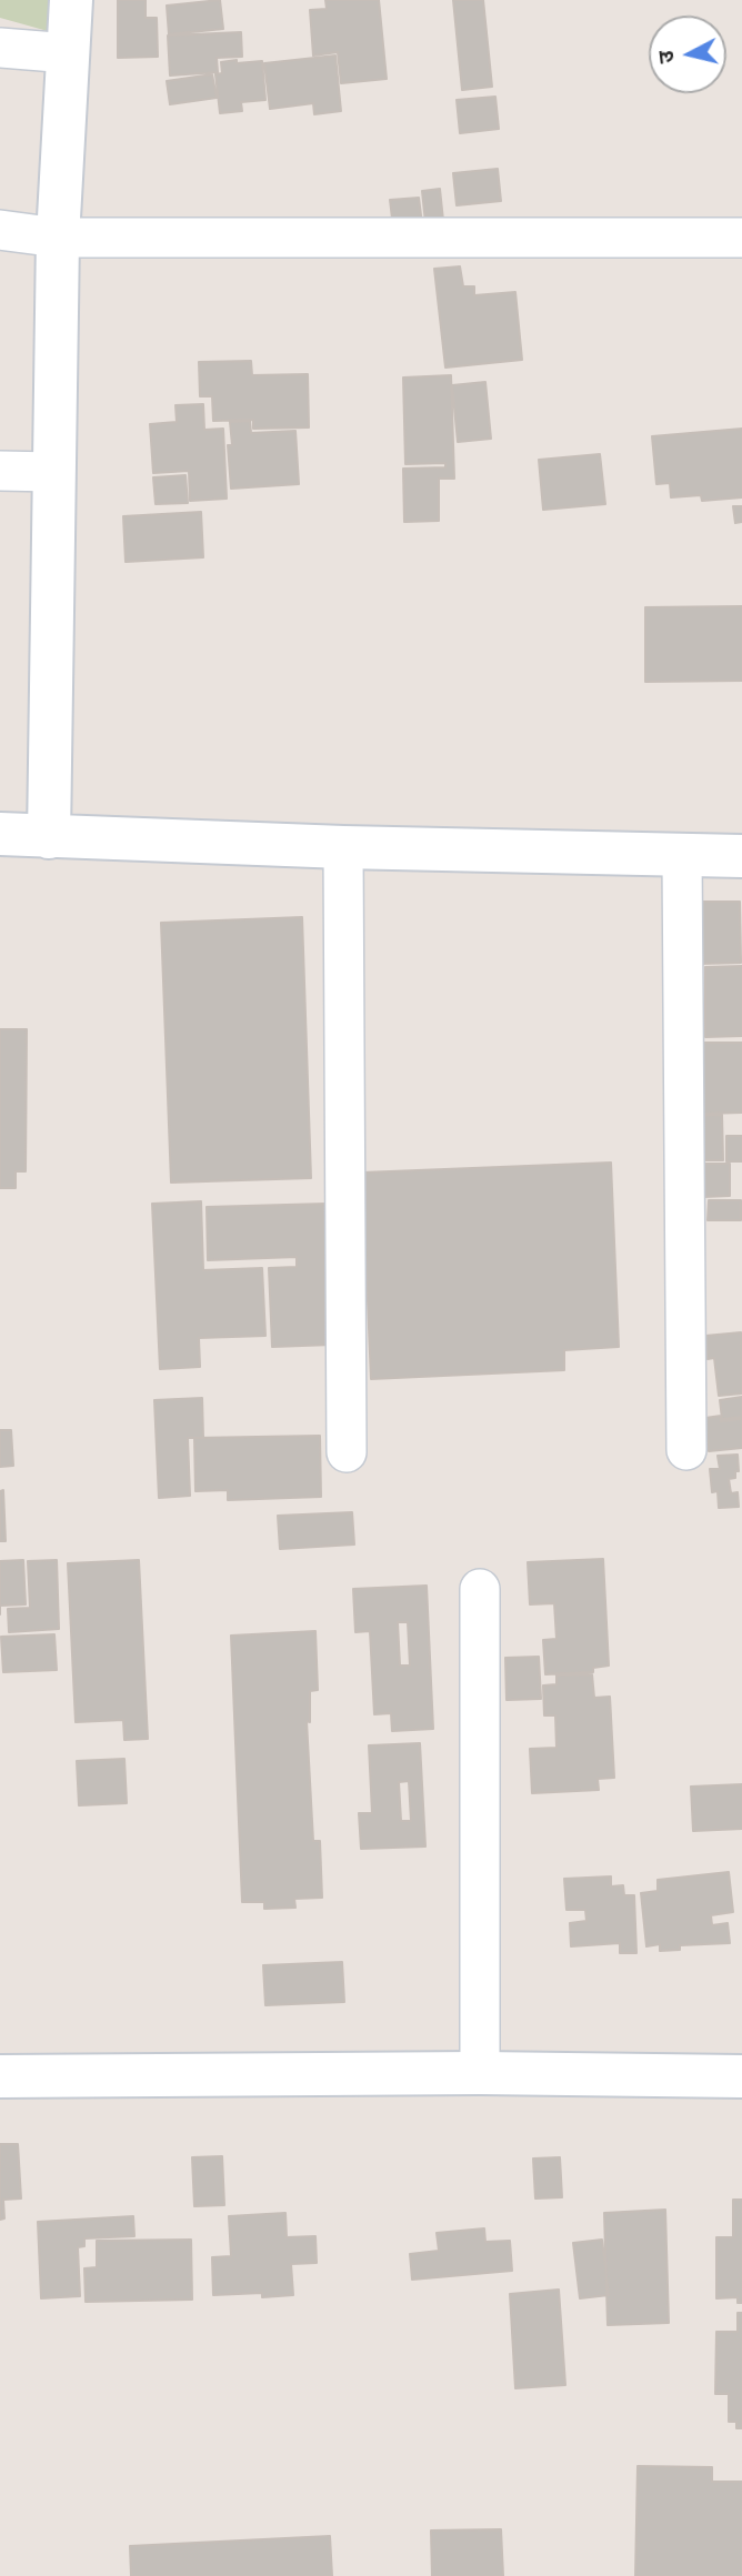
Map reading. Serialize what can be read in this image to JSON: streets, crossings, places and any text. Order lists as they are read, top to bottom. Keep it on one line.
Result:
{"north":"left"}
